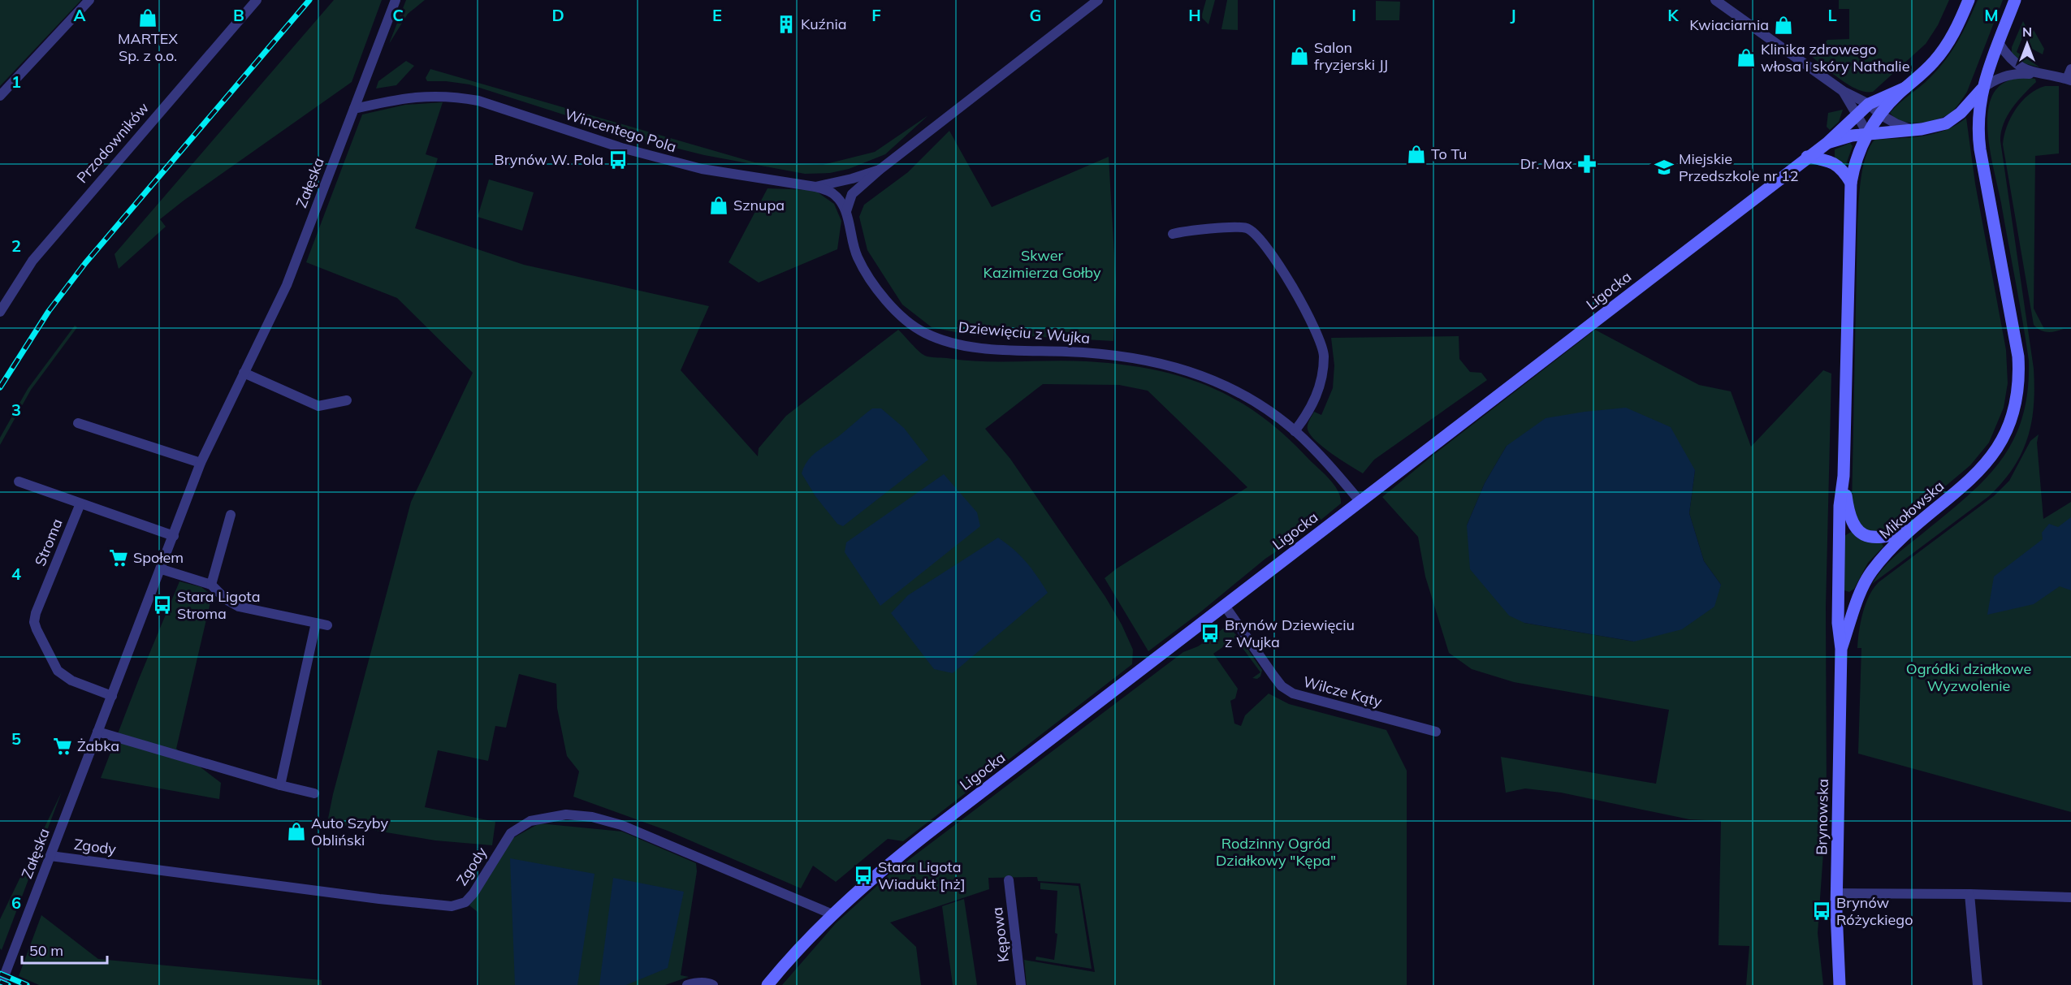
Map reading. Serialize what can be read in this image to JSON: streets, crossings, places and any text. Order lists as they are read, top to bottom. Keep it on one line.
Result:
{"streets":{"main road":["Ligocka","Mikołowska","Brynowska"],"street":["Wincentego Pola","Przodowników","Załęska","Dziewięciu z Wujka","Stroma","Wilcze Kąty","Zgody","Kępowa"]},"crossings":[["Wincentego Pola","Załęska"],["Wincentego Pola","Dziewięciu z Wujka"],["Załęska","Stroma"],["Załęska","Zgody"],["Ligocka","Dziewięciu z Wujka"],["Ligocka","Mikołowska"],["Ligocka","Wilcze Kąty"],["Ligocka","Zgody"],["Mikołowska","Brynowska"]],"parks":["Skwer Kazimierza Gołby","Ogródki działkowe Wyzwolenie","Rodzinny Ogród Działkowy \"Kępa\""],"places":{"shop":["MARTEX Sp. z o.o.","Kwiaciarnia","Salon fryzjerski JJ","Klinika zdrowego włosa i skóry Nathalie","To Tu","Sznupa","Auto Szyby Obliński"],"building":["Kuźnia"],"bus stop":["Brynów W. Pola","Stara Ligota Stroma","Brynów Dziewięciu z Wujka","Stara Ligota Wiadukt [nż]","Brynów Różyckiego"],"pharmacy":["Dr. Max"],"school or university":["Miejskie Przedszkole nr 12"],"supermarket":["Społem","Żabka"]},"scale_bar":"50 m","north":"top","grid":{"columns":["A","B","C","D","E","F","G","H","I","J","K","L","M"],"rows":["1","2","3","4","5","6"]}}
